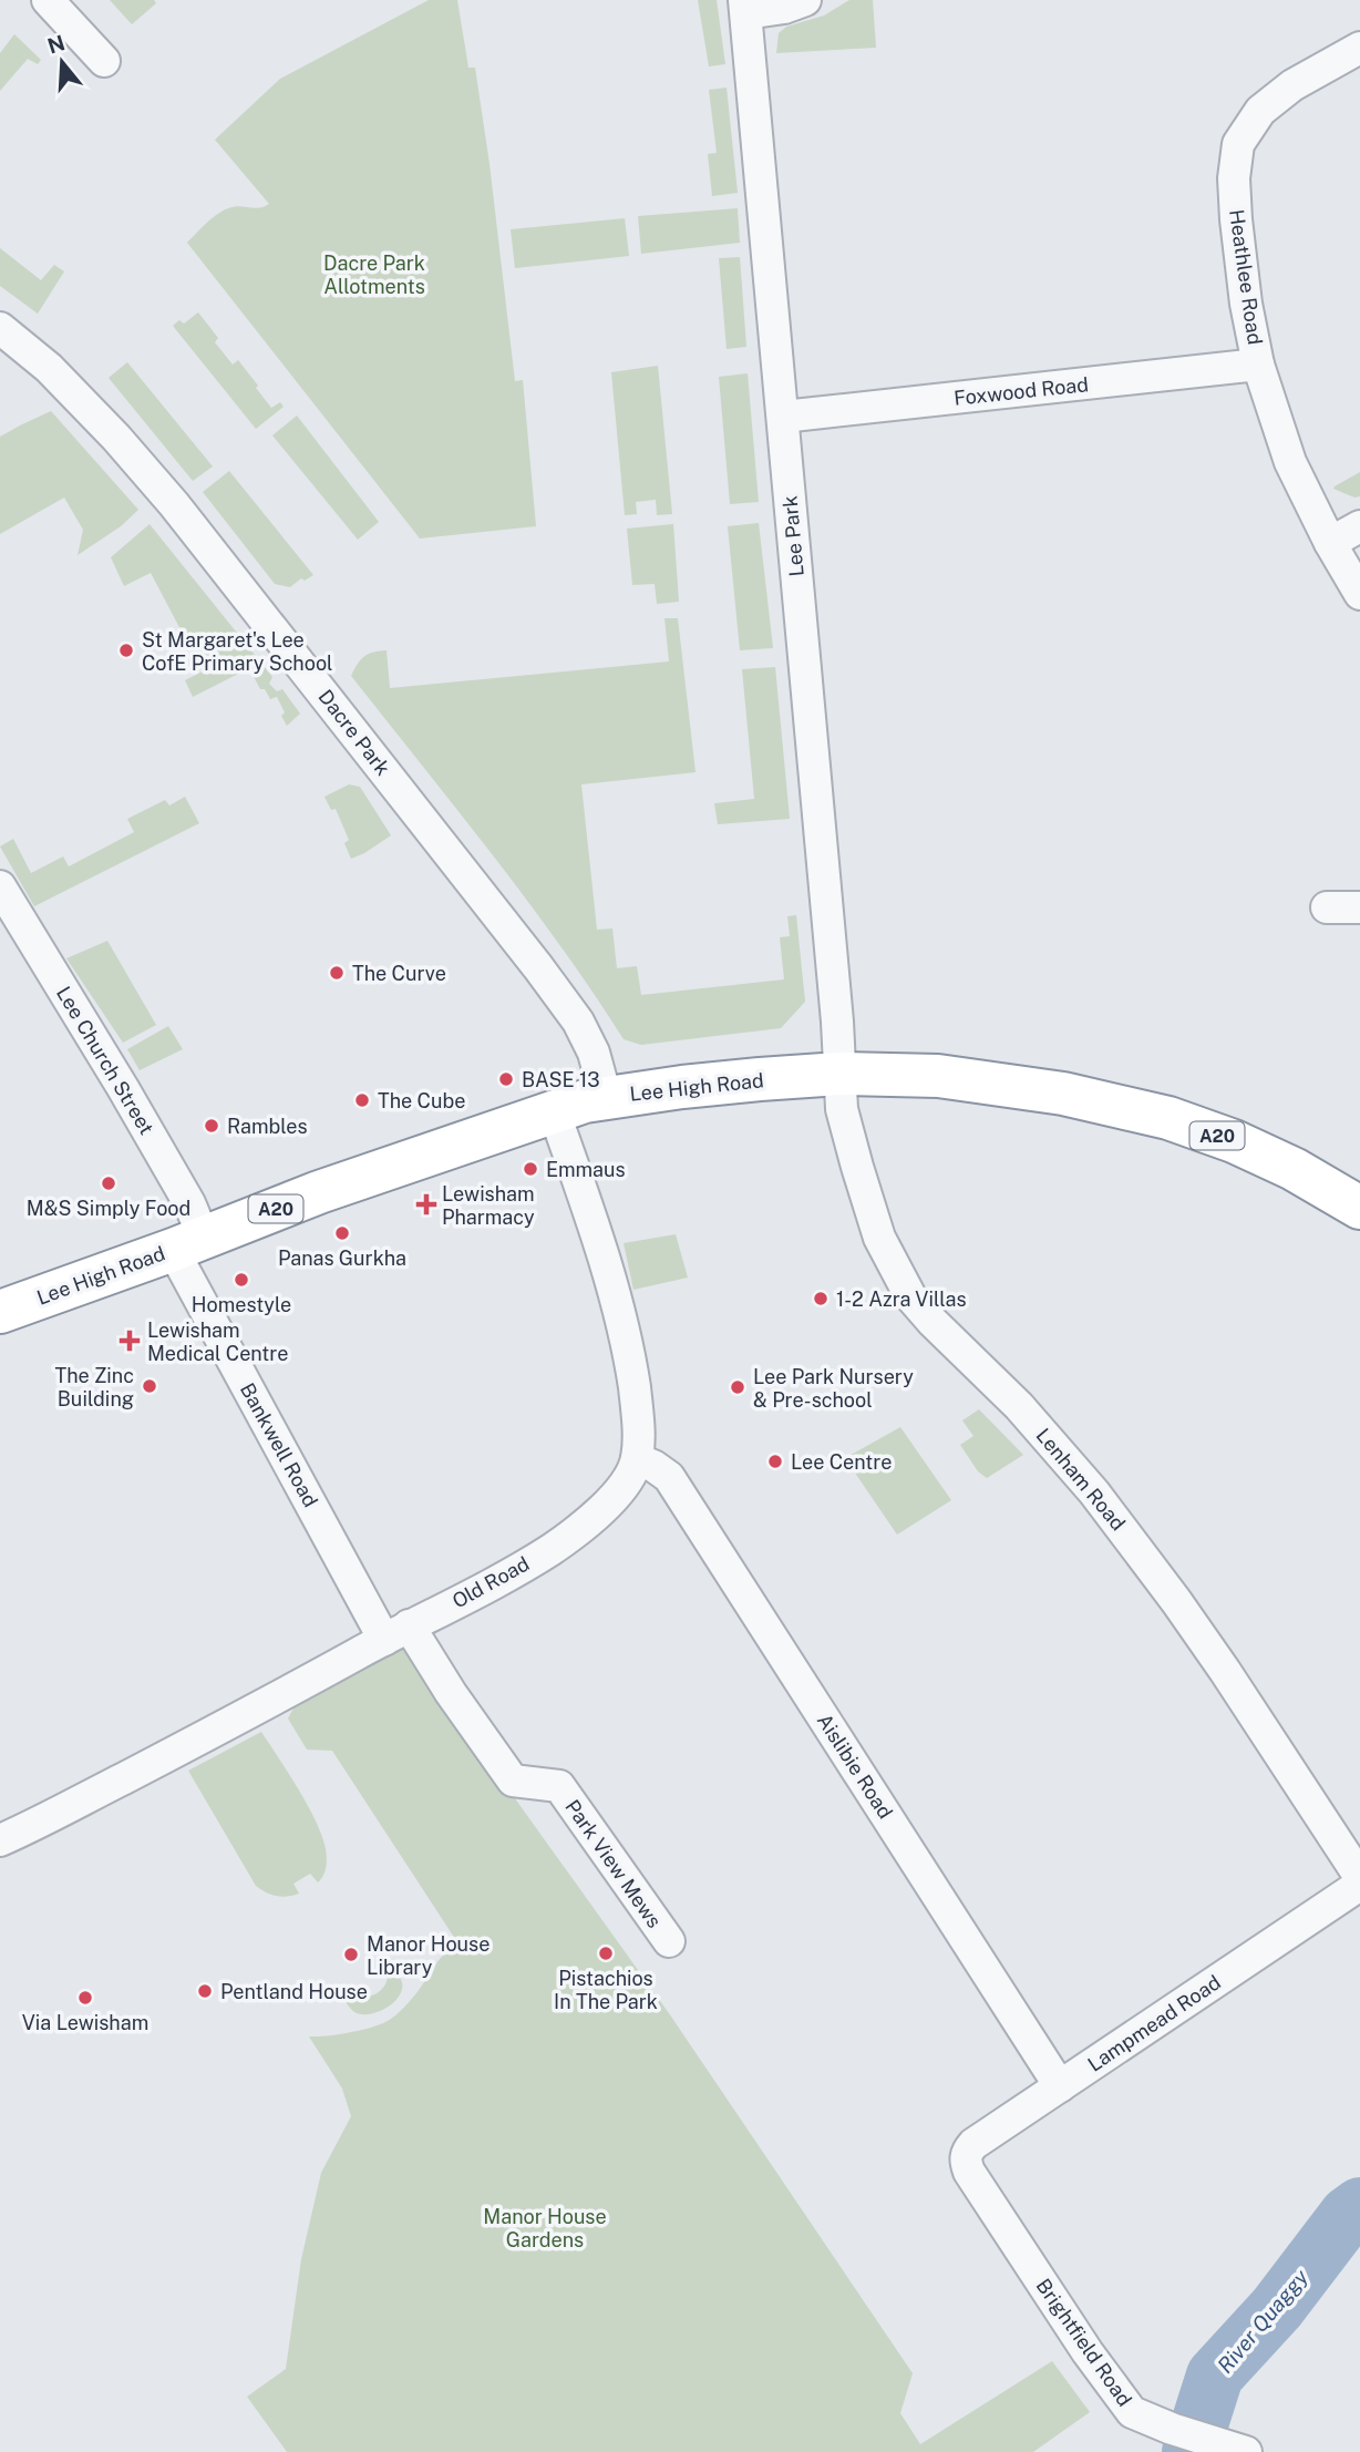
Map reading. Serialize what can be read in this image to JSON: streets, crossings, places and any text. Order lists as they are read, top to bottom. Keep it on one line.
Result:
{"streets":{"highway":["Lee High Road","A20"],"street":["Heathlee Road","Foxwood Road","Lee Park","Dacre Park","Lee Church Street","Bankwell Road","Lenham Road","Old Road","Aislibie Road","Park View Mews","Lampmead Road","Brightfield Road"]},"crossings":[["Heathlee Road","Foxwood Road"],["Foxwood Road","Lee Park"],["Lee Park","Lee High Road"],["Lee Park","Lenham Road"],["Dacre Park","Lee High Road"],["Lee Church Street","Lee High Road"],["Lee Church Street","Bankwell Road"],["Lee High Road","Bankwell Road"],["Lee High Road","Lenham Road"],["Lee High Road","Old Road"],["Bankwell Road","Old Road"],["Bankwell Road","Park View Mews"],["Old Road","Aislibie Road"],["Old Road","Park View Mews"],["Aislibie Road","Lampmead Road"],["Lampmead Road","Brightfield Road"]],"water":["River Quaggy"],"parks":["Dacre Park Allotments","Manor House Gardens"],"places":{"other":["St Margaret's Lee CofE Primary School","The Curve","BASE 13","The Cube","Rambles","Emmaus","M&S Simply Food","Panas Gurkha","Homestyle","1-2 Azra Villas","The Zinc Building","Lee Park Nursery & Pre-school","Lee Centre","Pistachios In The Park","Manor House Library","Pentland House","Via Lewisham"],"health":["Lewisham Pharmacy","Lewisham Medical Centre"]},"north":"top"}
